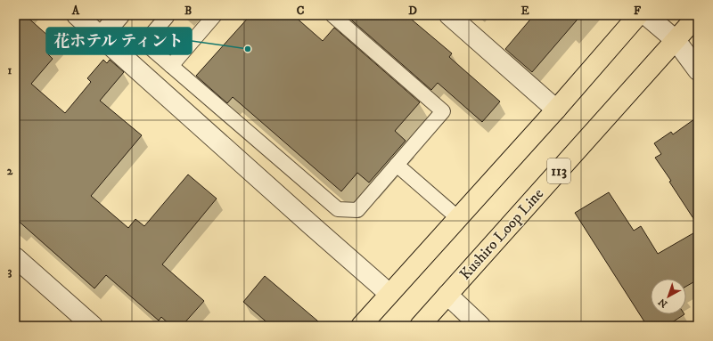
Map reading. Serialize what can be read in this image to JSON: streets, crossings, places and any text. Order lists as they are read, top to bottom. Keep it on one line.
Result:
{"streets":{"main road":["113","Kushiro Loop Line"]},"places":["花ホテル ティント"],"north":"bottom left","grid":{"columns":["A","B","C","D","E","F"],"rows":["1","2","3"]}}
